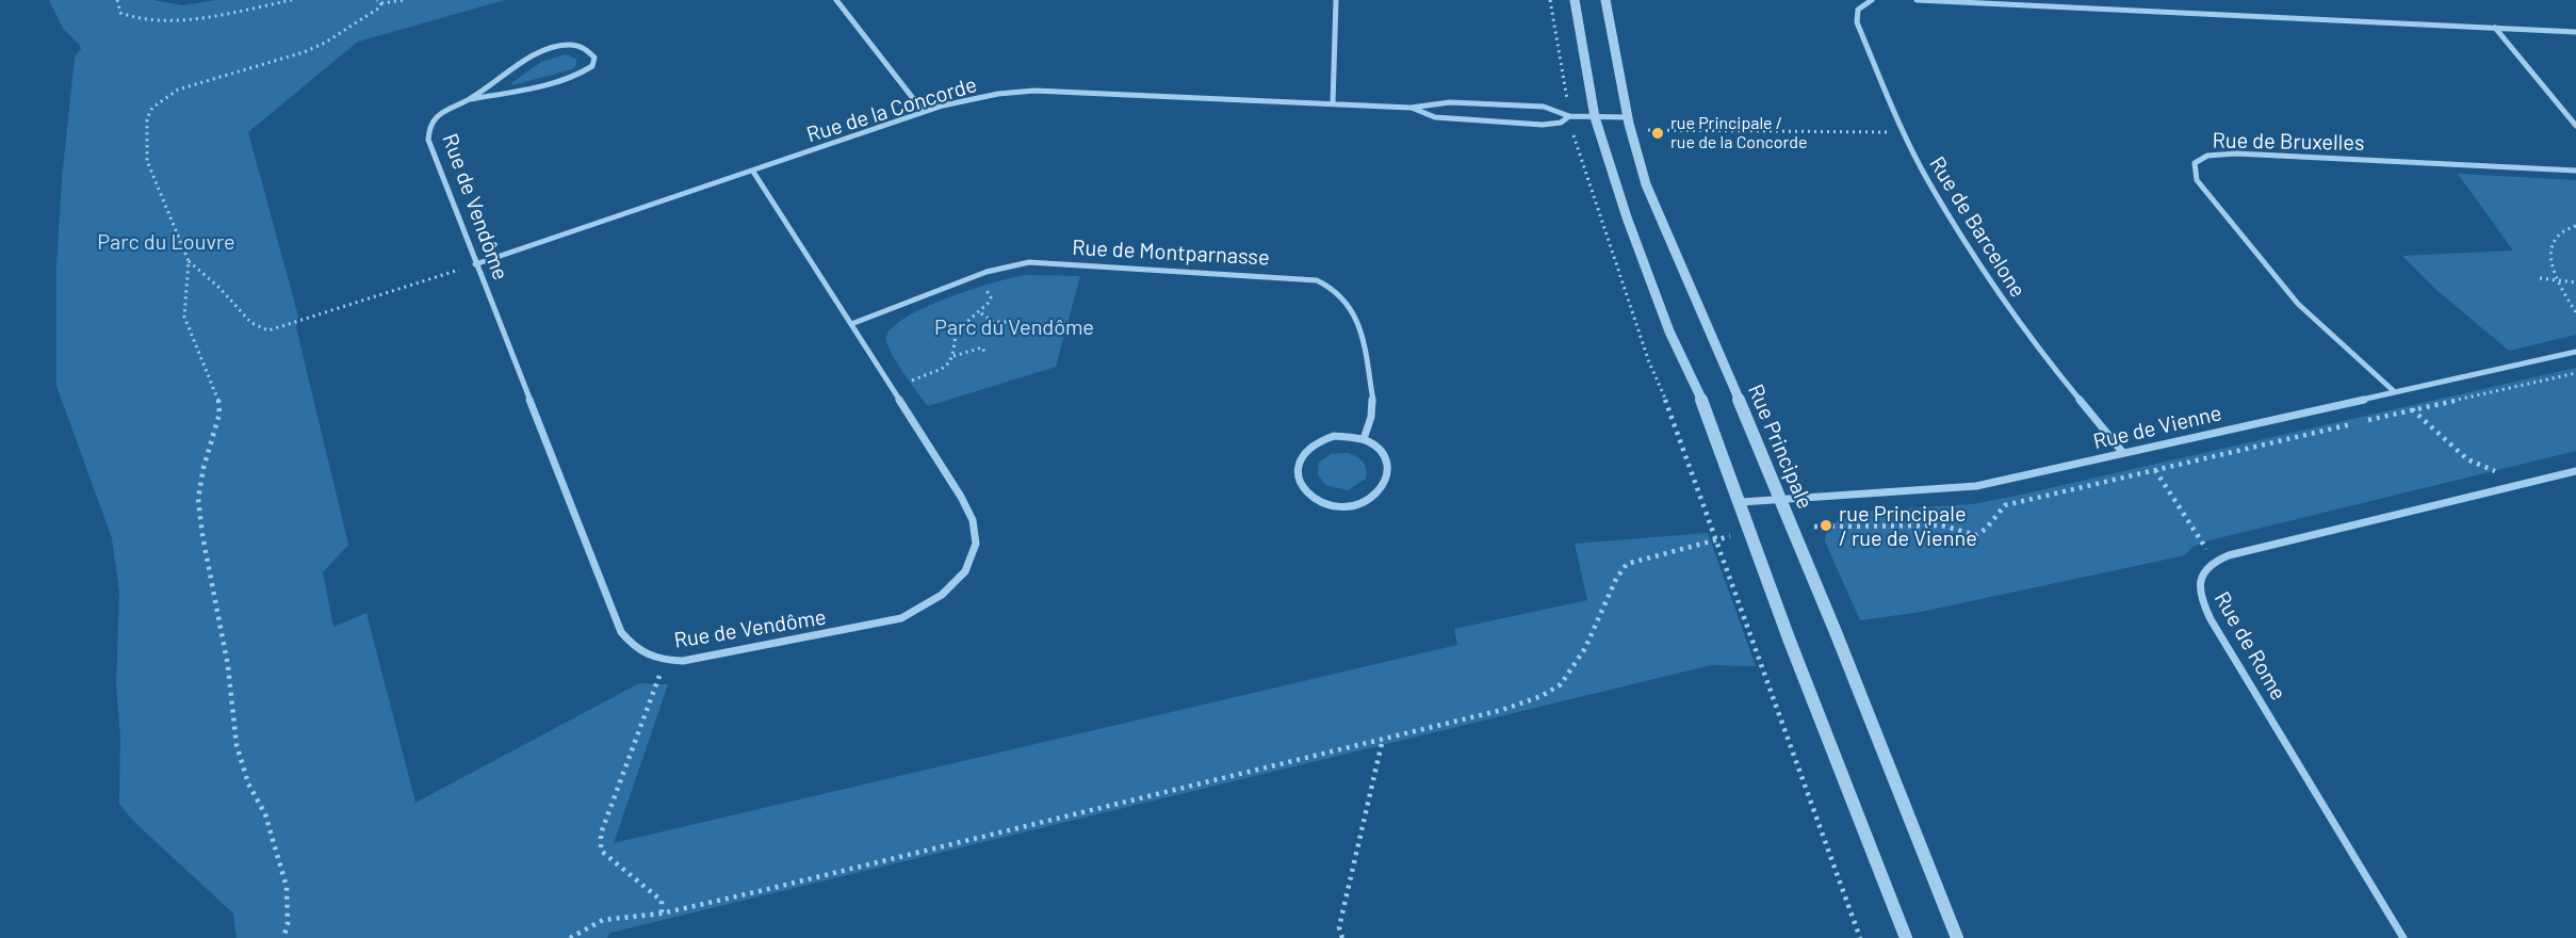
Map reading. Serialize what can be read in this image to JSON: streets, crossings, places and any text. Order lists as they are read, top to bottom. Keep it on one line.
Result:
{"streets":{"street":["Rue de la Concorde","Rue de Bruxelles","Rue de Vendôme","Rue de Barcelone","Rue de Montparnasse","Rue de Vienne","Rue Principale","Rue de Rome"]},"crossings":[["Rue de la Concorde","Rue de Vendôme"],["Rue de la Concorde","Rue Principale"],["Rue de Bruxelles","Rue de Vienne"],["Rue de Vendôme","Rue de Montparnasse"],["Rue de Barcelone","Rue de Vienne"],["Rue de Vienne","Rue Principale"]],"parks":["Parc du Louvre","Parc du Vendôme"],"places":["rue Principale / rue de la Concorde","rue Principale / rue de Vienne"]}
